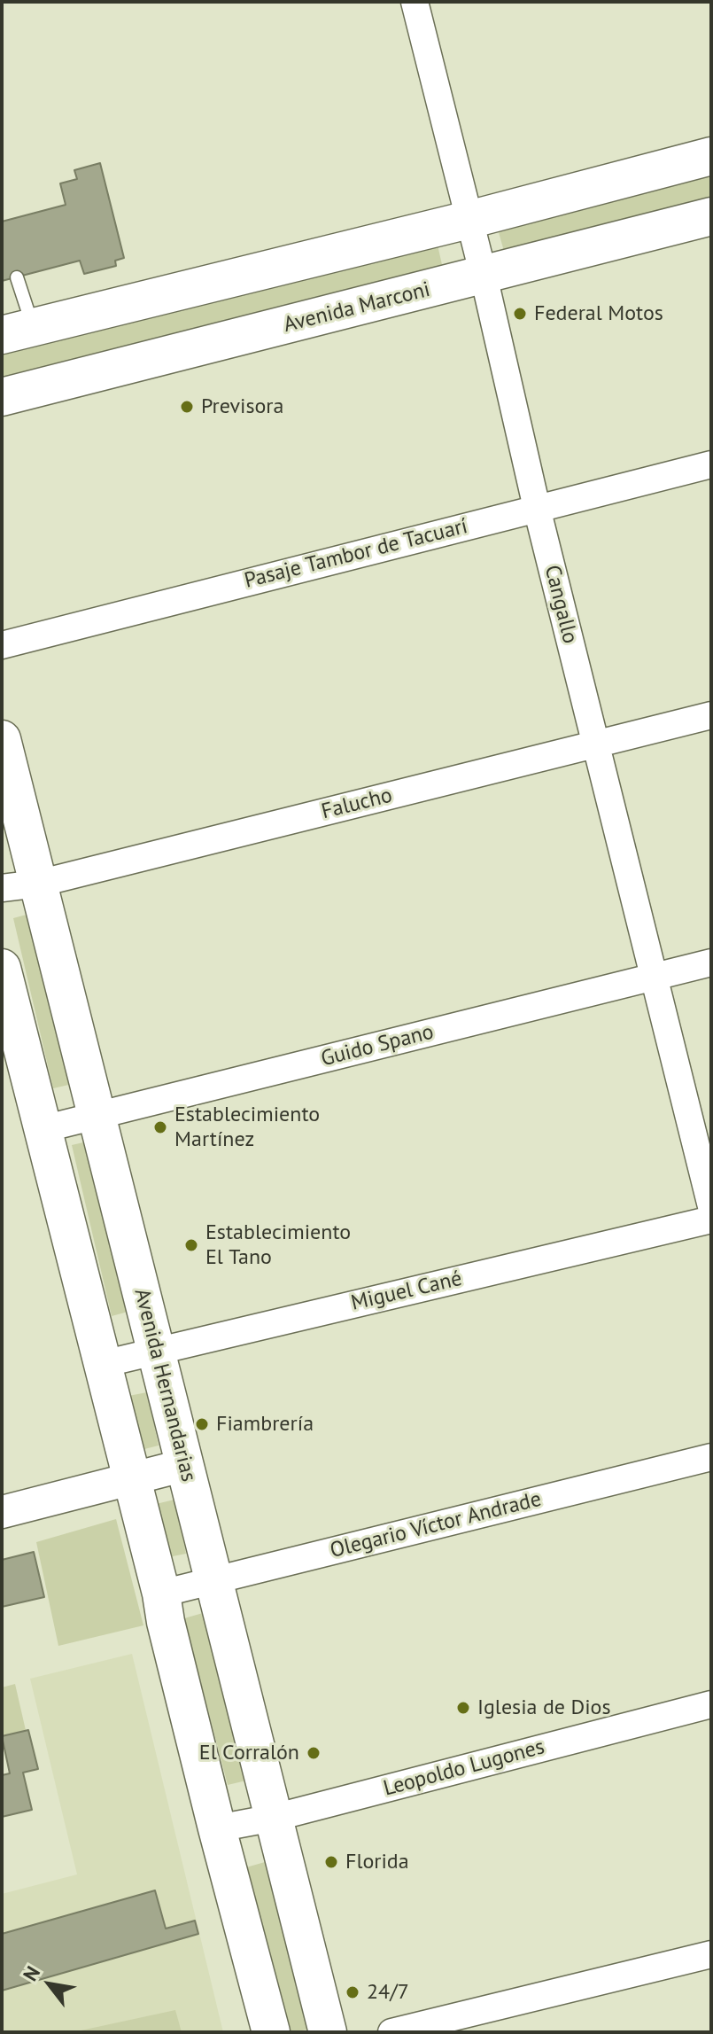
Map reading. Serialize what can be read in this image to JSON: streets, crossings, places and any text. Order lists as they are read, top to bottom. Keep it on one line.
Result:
{"streets":{"main road":["Avenida Marconi","Avenida Hernandarias"],"street":["Pasaje Tambor de Tacuarí","Cangallo","Falucho","Guido Spano","Miguel Cané","Olegario Víctor Andrade","Leopoldo Lugones"]},"crossings":[["Avenida Marconi","Cangallo"],["Pasaje Tambor de Tacuarí","Cangallo"],["Cangallo","Falucho"],["Cangallo","Guido Spano"],["Falucho","Avenida Hernandarias"],["Guido Spano","Avenida Hernandarias"],["Miguel Cané","Avenida Hernandarias"],["Avenida Hernandarias","Olegario Víctor Andrade"],["Avenida Hernandarias","Leopoldo Lugones"]],"places":["Federal Motos","Previsora","Establecimiento Martínez","Establecimiento El Tano","Fiambrería","Iglesia de Dios","El Corralón","Florida","24/7"],"north":"top left"}
